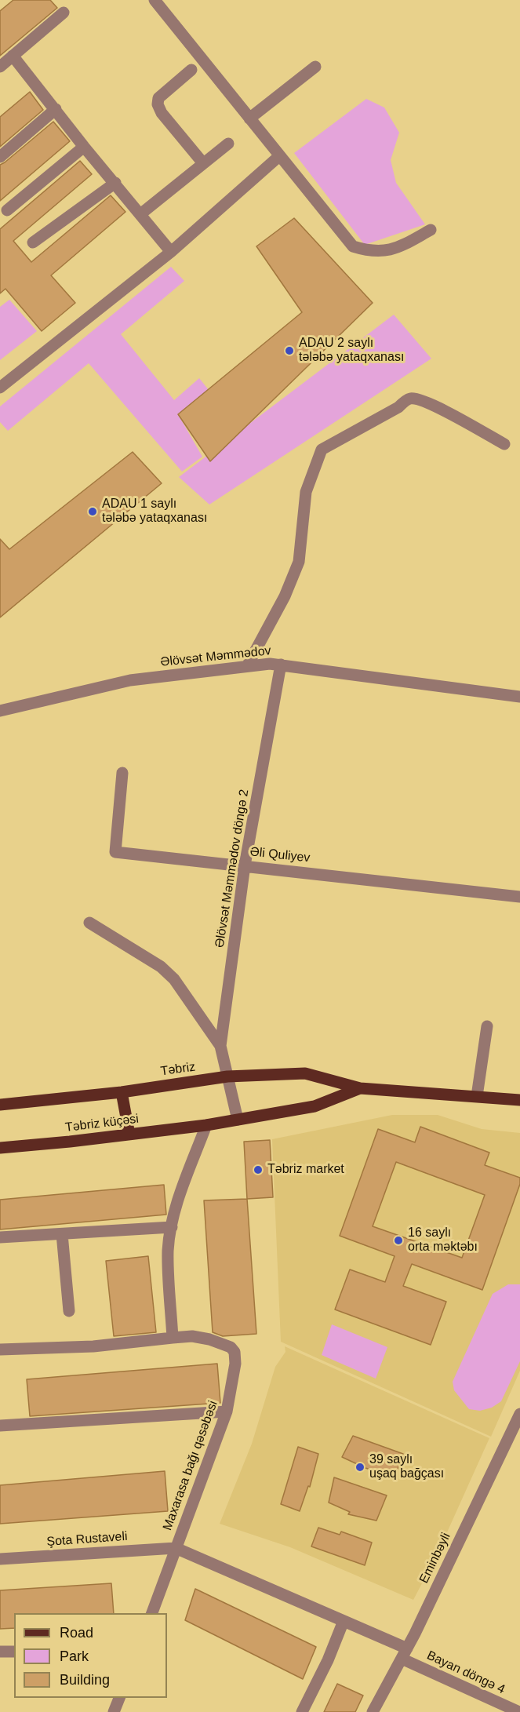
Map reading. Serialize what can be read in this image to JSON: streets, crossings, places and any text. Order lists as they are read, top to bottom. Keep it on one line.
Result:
{"streets":{"main road":["Təbriz","Təbriz küçəsi"],"street":["Əlövsət Məmmədov","Əli Quliyev","Əlövsət Məmmədov döngə 2","Maxarasa bağı qəsəbəsi","Şota Rustaveli","Eminbəyli","Bayan döngə 4"]},"crossings":[["Əlövsət Məmmədov","Əlövsət Məmmədov döngə 2"],["Əli Quliyev","Əlövsət Məmmədov döngə 2"],["Əlövsət Məmmədov döngə 2","Təbriz"],["Təbriz","Təbriz küçəsi"],["Maxarasa bağı qəsəbəsi","Şota Rustaveli"],["Maxarasa bağı qəsəbəsi","Bayan döngə 4"],["Şota Rustaveli","Bayan döngə 4"],["Eminbəyli","Bayan döngə 4"]],"places":["ADAU 2 saylı tələbə yataqxanası","ADAU 1 saylı tələbə yataqxanası","Təbriz market","16 saylı orta məktəbı","39 saylı uşaq bağçası"],"legend":["Road","Park","Building"]}
